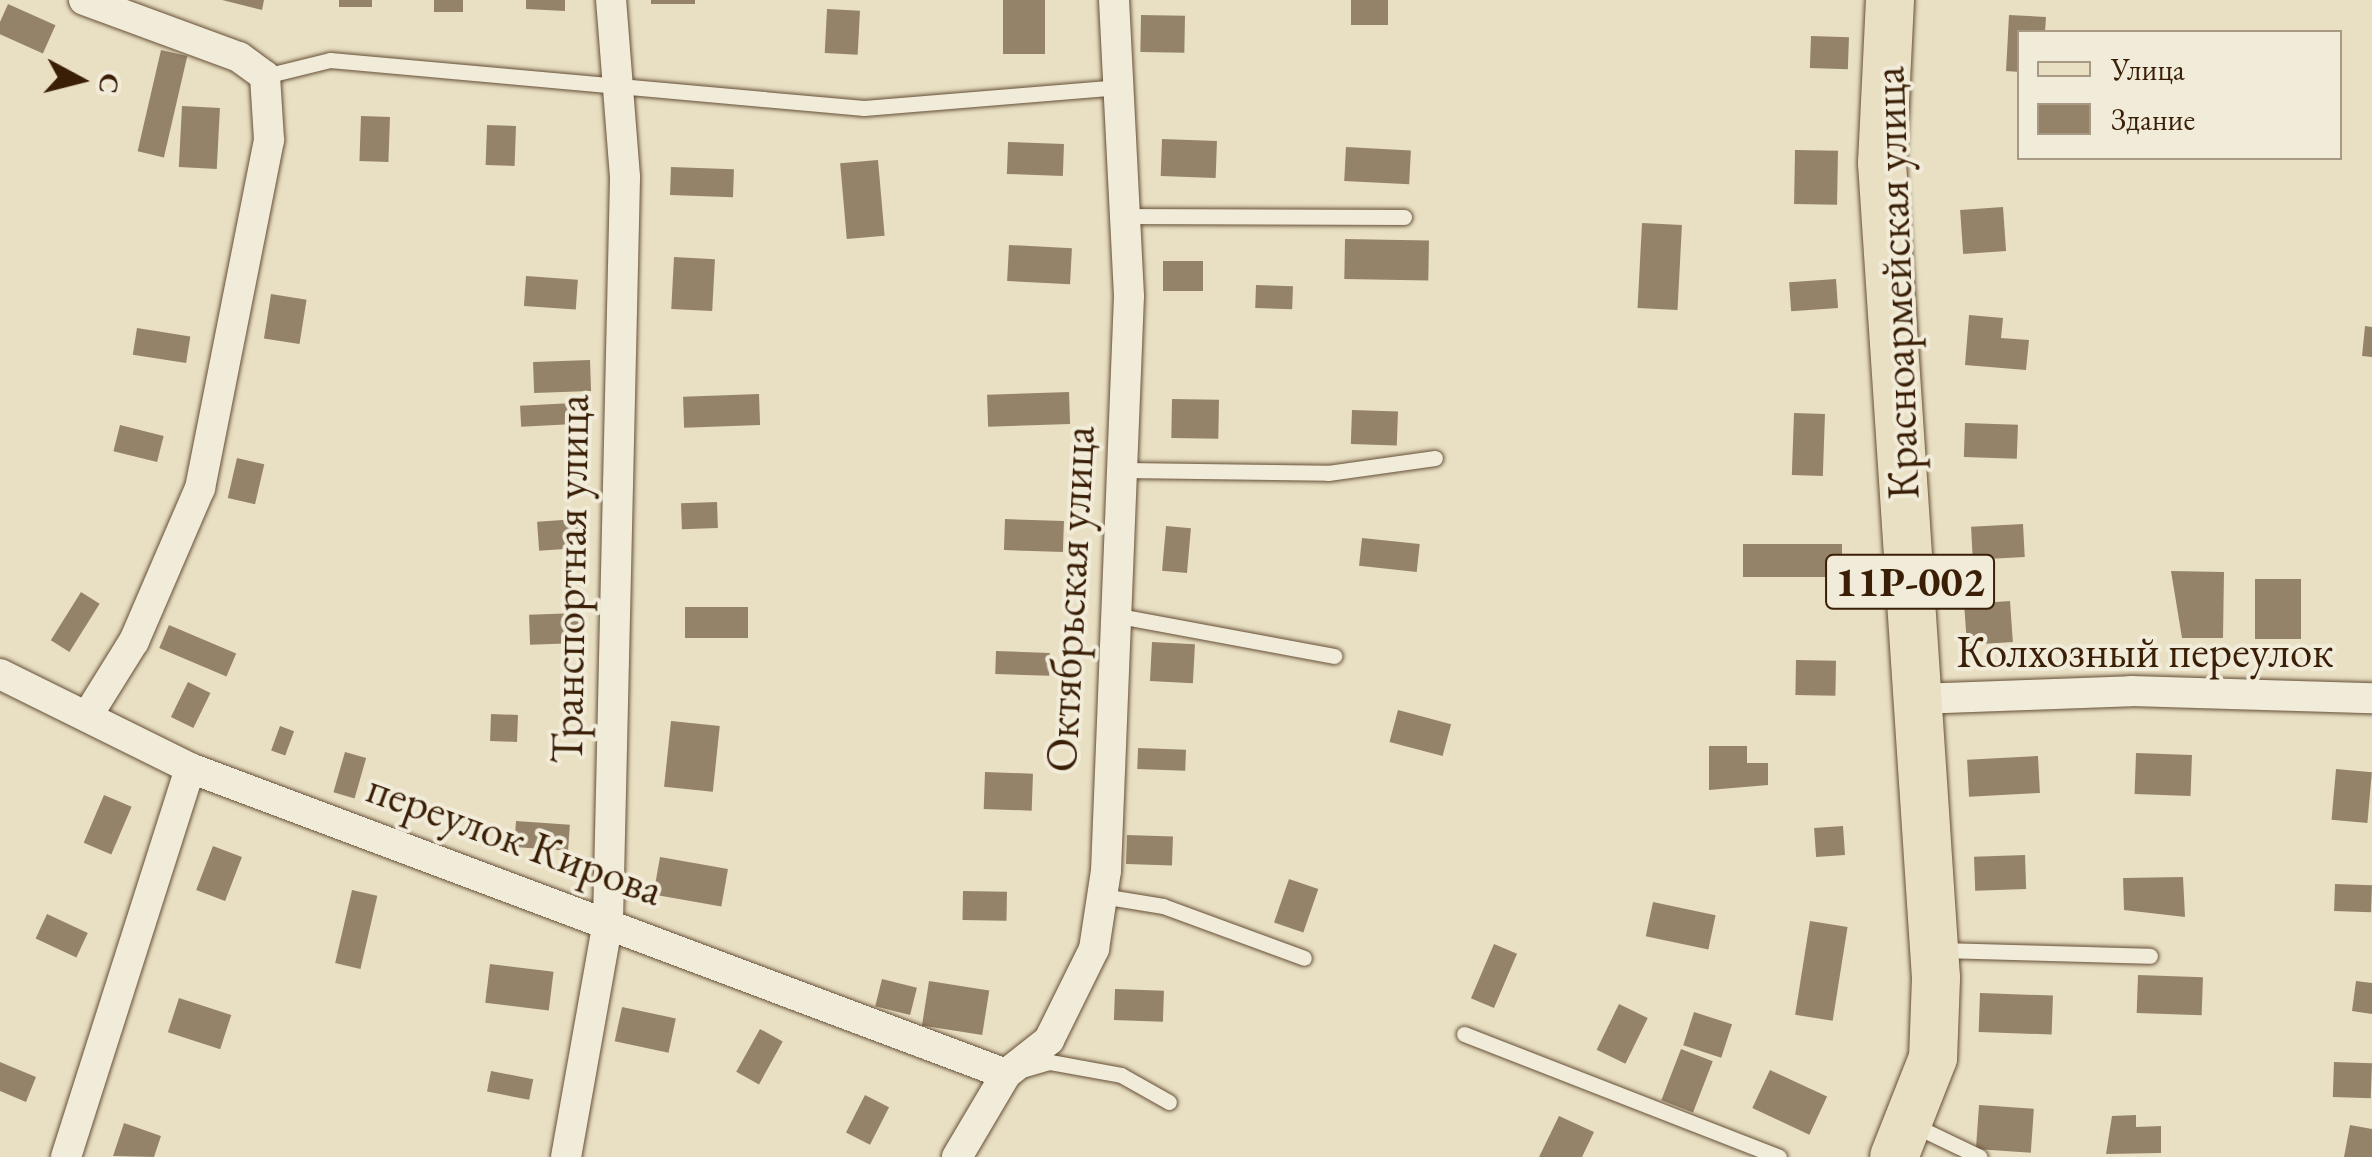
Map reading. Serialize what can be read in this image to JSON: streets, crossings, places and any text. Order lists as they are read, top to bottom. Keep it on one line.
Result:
{"streets":{"main road":["Красноармейская улица","11Р-002"],"street":["Транспортная улица","Октябрьская улица","Колхозный переулок","переулок Кирова"]},"crossings":[["Красноармейская улица","Колхозный переулок"],["Транспортная улица","переулок Кирова"],["Октябрьская улица","переулок Кирова"]],"legend":["Улица","Здание"],"north":"right"}
